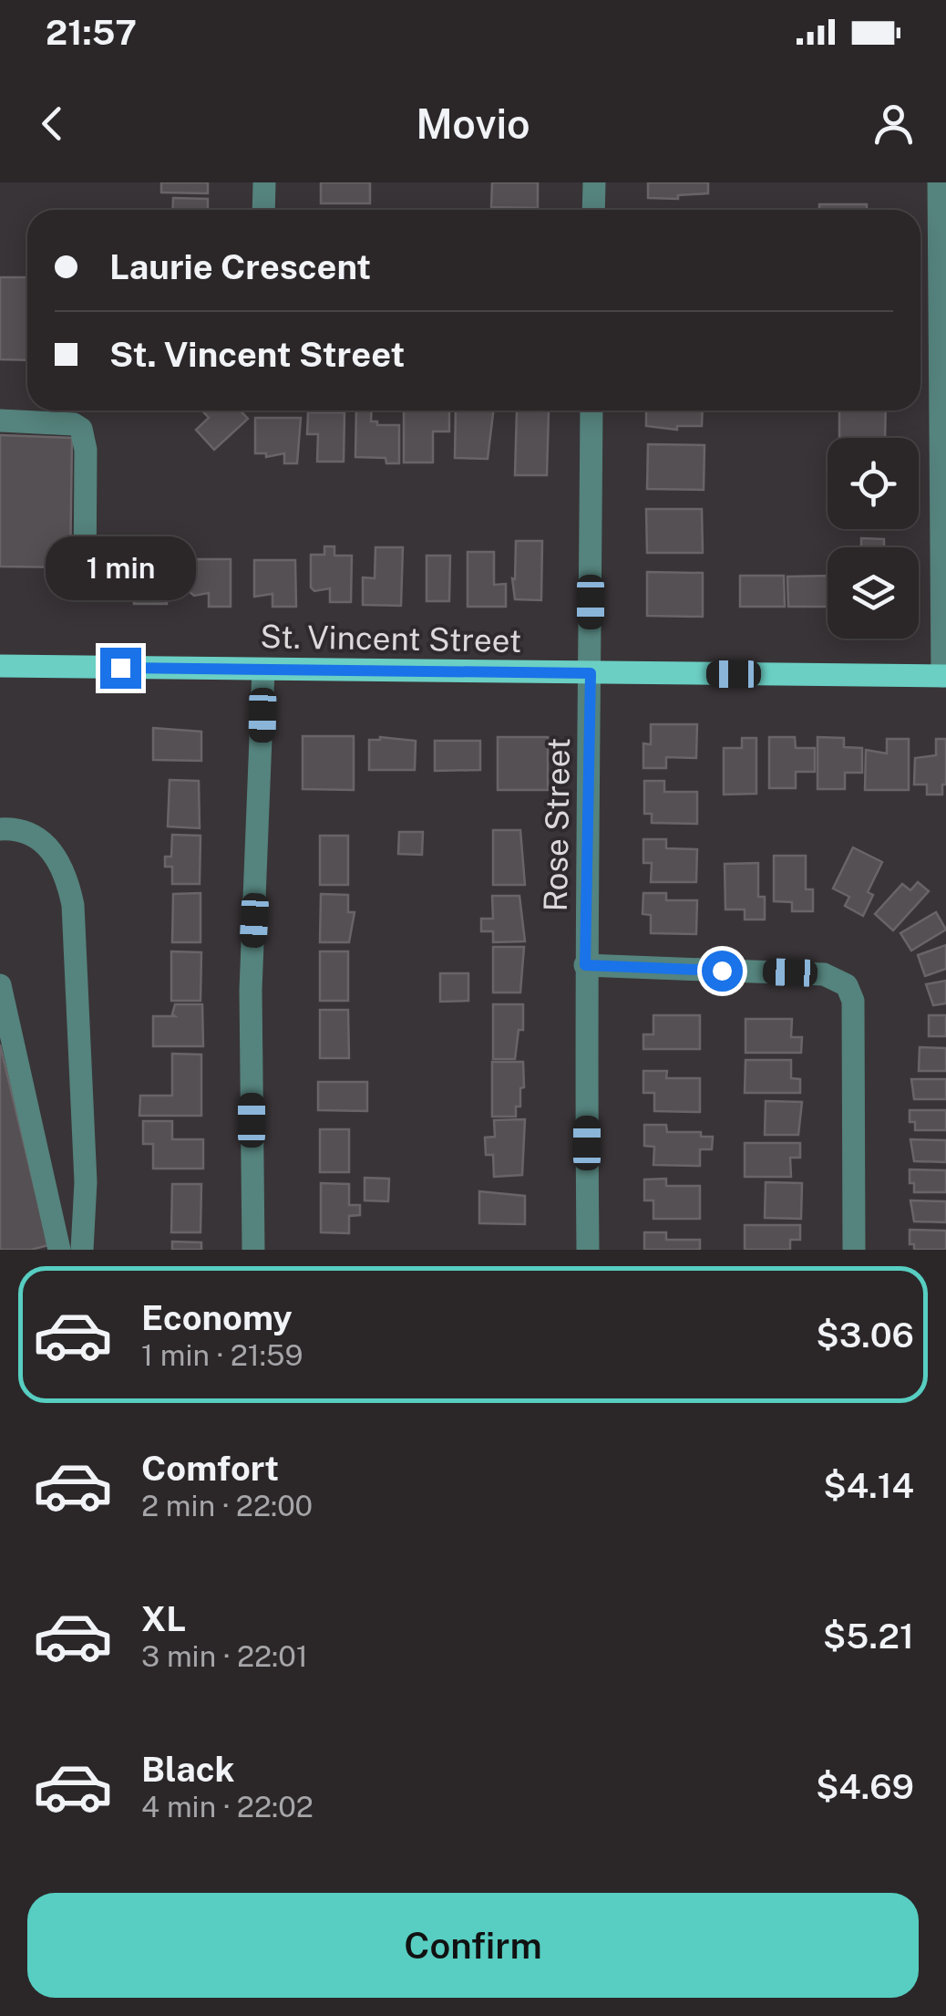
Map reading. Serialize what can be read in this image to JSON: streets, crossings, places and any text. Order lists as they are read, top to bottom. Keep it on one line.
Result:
{"streets":{"main road":["St. Vincent Street"],"street":["Rose Street"]},"crossings":[["St. Vincent Street","Rose Street"]],"page":{"status":"21:57","header":"Movio","banner":["Laurie Crescent","St. Vincent Street"],"bubble":"1 min","list":[{"name":"Economy","note":"1 min · 21:59","value":"$3.06"},{"name":"Comfort","note":"2 min · 22:00","value":"$4.14"},{"name":"XL","note":"3 min · 22:01","value":"$5.21"},{"name":"Black","note":"4 min · 22:02","value":"$4.69"}],"buttons":"Confirm"}}
